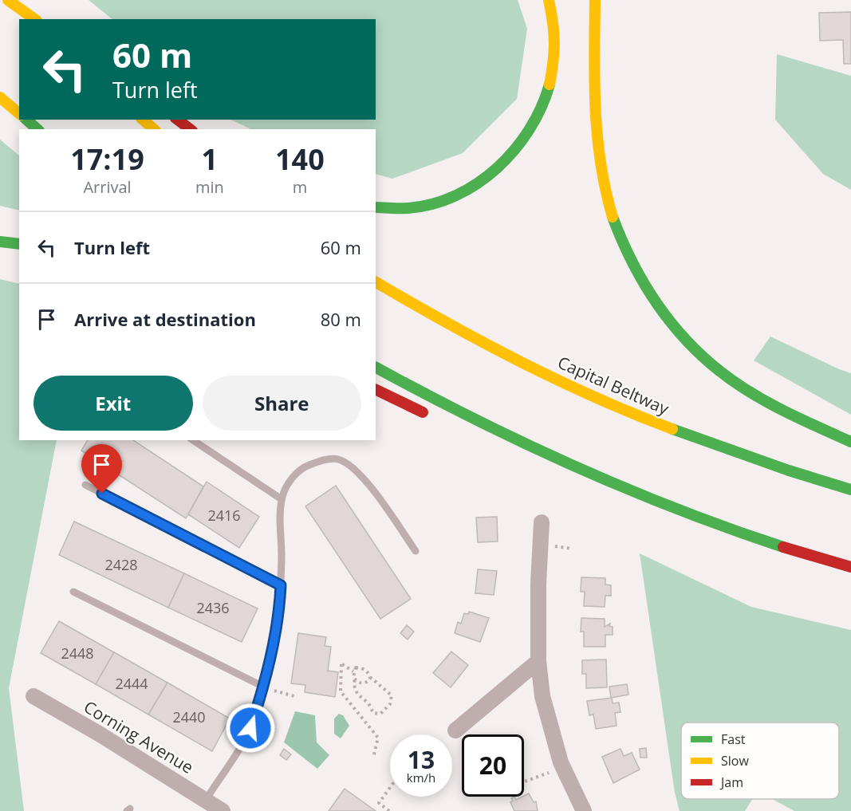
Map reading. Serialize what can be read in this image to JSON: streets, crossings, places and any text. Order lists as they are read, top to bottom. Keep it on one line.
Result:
{"streets":{"highway":["Capital Beltway"],"street":["Corning Avenue"]},"house_numbers":["2416","2428","2436","2448","2444","2440"],"legend":["Fast","Slow","Jam"],"page":{"turn":["60 m","Turn left"],"eta":["17:19","Arrival","1","min","140","m"],"list":[{"name":"Turn left","value":"60 m"},{"name":"Arrive at destination","value":"80 m"}],"buttons":["Exit","Share"],"speed":"13 km/h","limit":"20"}}
